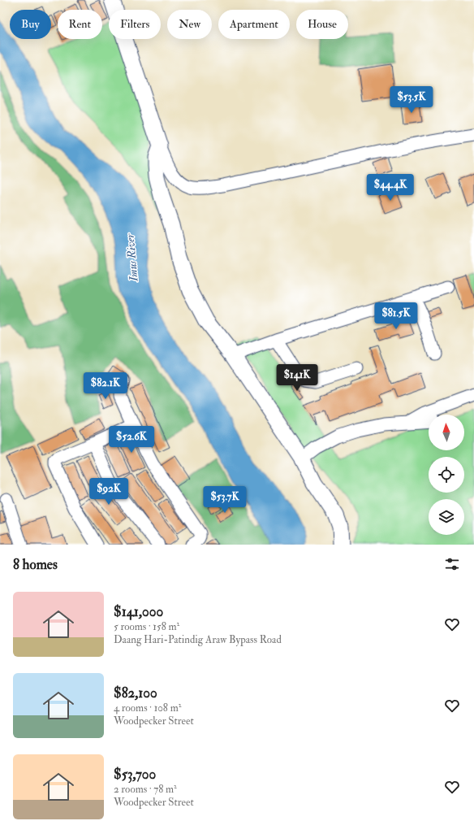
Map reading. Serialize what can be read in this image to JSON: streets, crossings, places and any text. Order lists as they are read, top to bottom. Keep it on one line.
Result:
{"water":["Imus River"],"north":"top","page":{"chip":["Buy","Rent","Filters","New","Apartment","House"],"price":["$53.5K","$44.4K","$81.5K","$141K","$82.1K","$52.6K","$92K","$53.7K"],"heading":"8 homes","list":[{"name":"$141,000","note":"5 rooms · 158 m² · Daang Hari-Patindig Araw Bypass Road"},{"name":"$82,100","note":"4 rooms · 108 m² · Woodpecker Street"},{"name":"$53,700","note":"2 rooms · 78 m² · Woodpecker Street"}]}}
